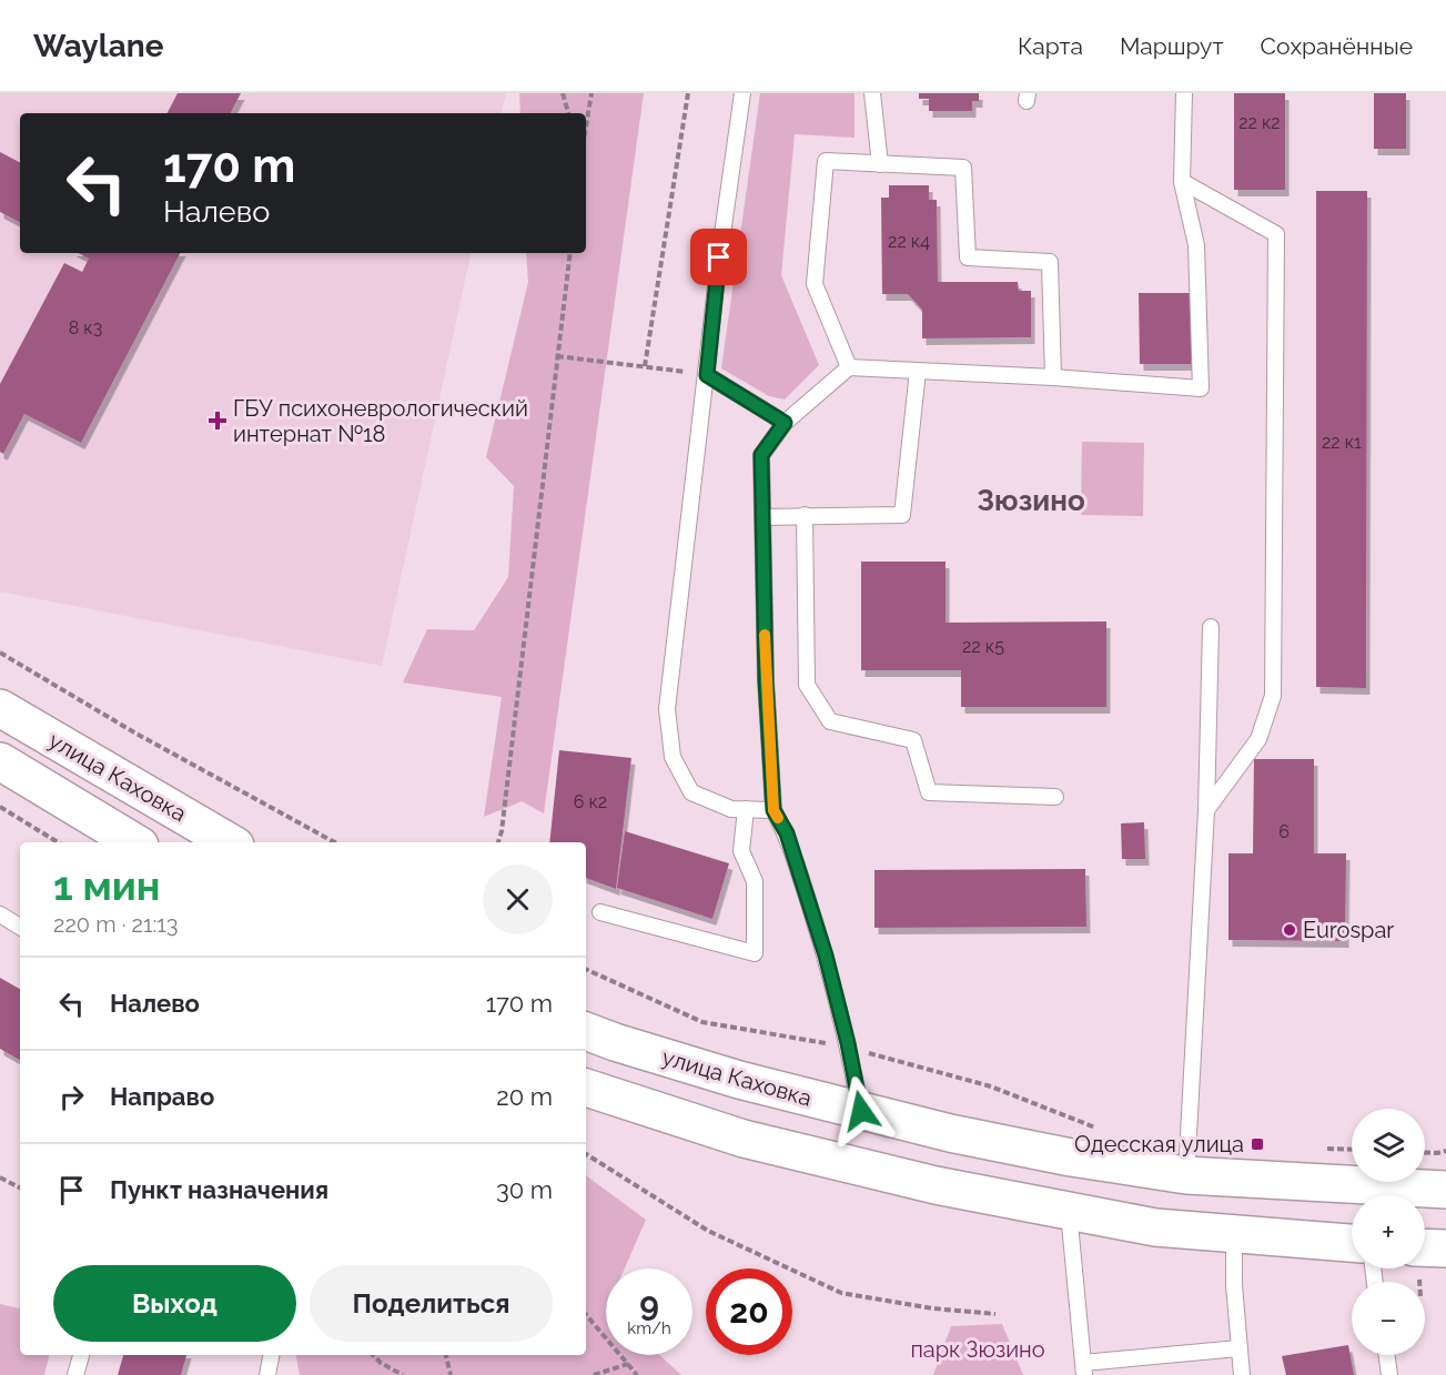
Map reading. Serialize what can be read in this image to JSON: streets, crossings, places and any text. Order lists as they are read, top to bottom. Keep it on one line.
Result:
{"streets":{"main road":["улица Каховка"]},"districts":["Зюзино"],"parks":["парк Зюзино"],"places":{"health":["ГБУ психоневрологический интернат №18"],"other":["Eurospar"],"transit":["Одесская улица"]},"house_numbers":["22 к2","22 к4","8 к3","22 к1","22 к5","6 к2","6"],"page":{"header":"Waylane","nav":["Карта","Маршрут","Сохранённые"],"turn":["170 m","Налево"],"heading":["1 мин","220 m · 21:13"],"list":[{"name":"Налево","value":"170 m"},{"name":"Направо","value":"20 m"},{"name":"Пункт назначения","value":"30 m"}],"map_buttons":["+","−"],"buttons":["Выход","Поделиться"],"speed":"9 km/h","limit":"20"}}
